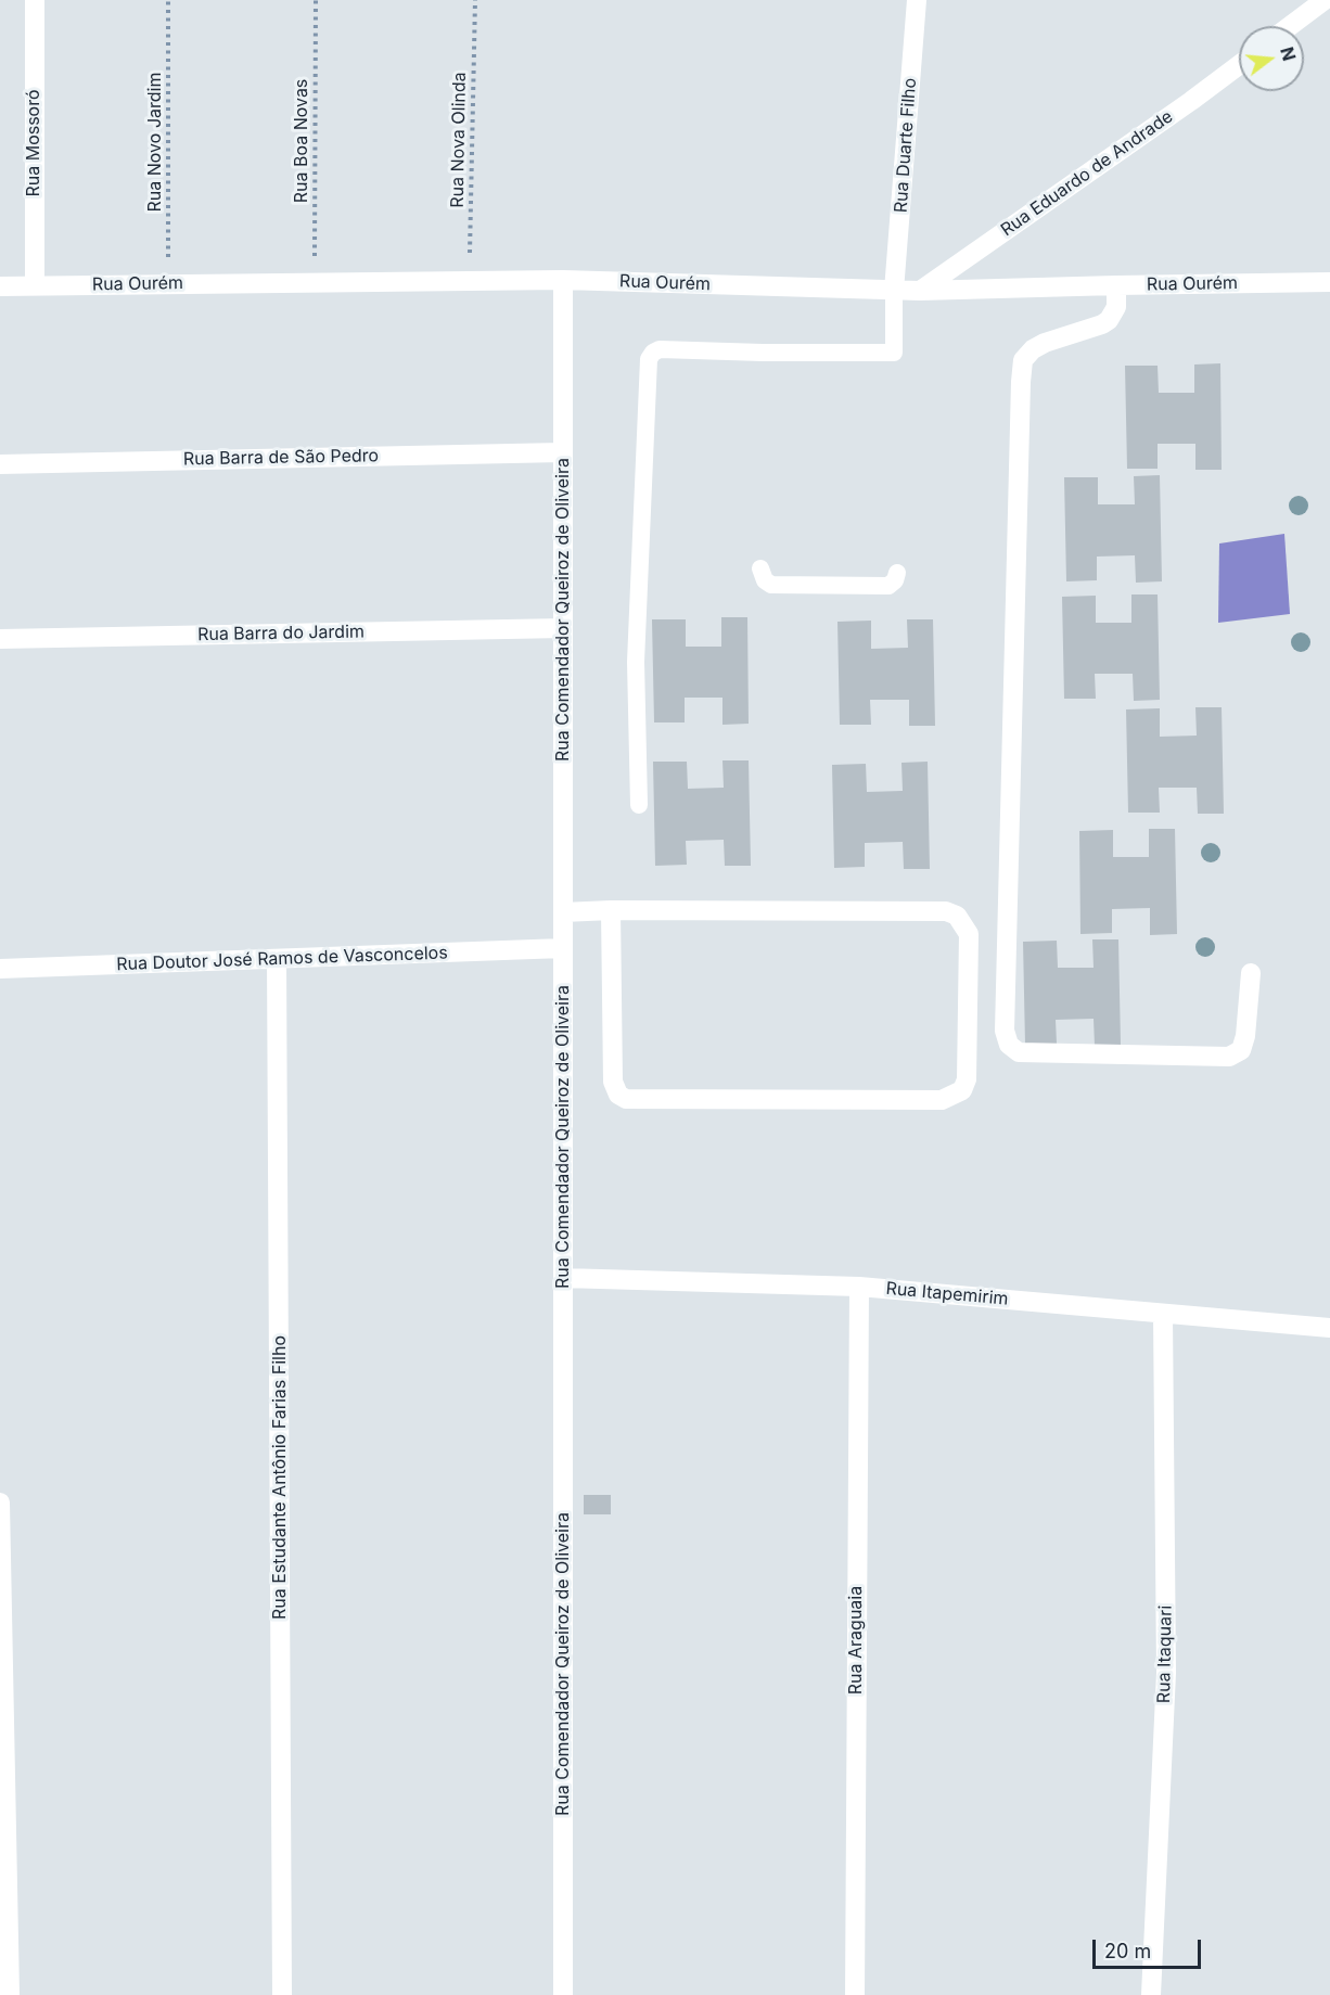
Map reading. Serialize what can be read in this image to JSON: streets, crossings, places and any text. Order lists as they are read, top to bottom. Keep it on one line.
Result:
{"streets":{"street":["Rua Mossoró","Rua Duarte Filho","Rua Eduardo de Andrade","Rua Ourém","Rua Barra de São Pedro","Rua Comendador Queiroz de Oliveira","Rua Barra do Jardim","Rua Doutor José Ramos de Vasconcelos","Rua Itapemirim","Rua Estudante Antônio Farias Filho","Rua Araguaia","Rua Itaquari"],"path":["Rua Nova Olinda","Rua Boa Novas","Rua Novo Jardim"]},"crossings":[["Rua Nova Olinda","Rua Ourém"],["Rua Boa Novas","Rua Ourém"],["Rua Novo Jardim","Rua Ourém"],["Rua Mossoró","Rua Ourém"],["Rua Duarte Filho","Rua Ourém"],["Rua Eduardo de Andrade","Rua Ourém"],["Rua Ourém","Rua Comendador Queiroz de Oliveira"],["Rua Barra de São Pedro","Rua Comendador Queiroz de Oliveira"],["Rua Comendador Queiroz de Oliveira","Rua Barra do Jardim"],["Rua Comendador Queiroz de Oliveira","Rua Doutor José Ramos de Vasconcelos"],["Rua Comendador Queiroz de Oliveira","Rua Itapemirim"],["Rua Doutor José Ramos de Vasconcelos","Rua Estudante Antônio Farias Filho"],["Rua Itapemirim","Rua Araguaia"],["Rua Itapemirim","Rua Itaquari"]],"scale_bar":"20 m","north":"right"}
